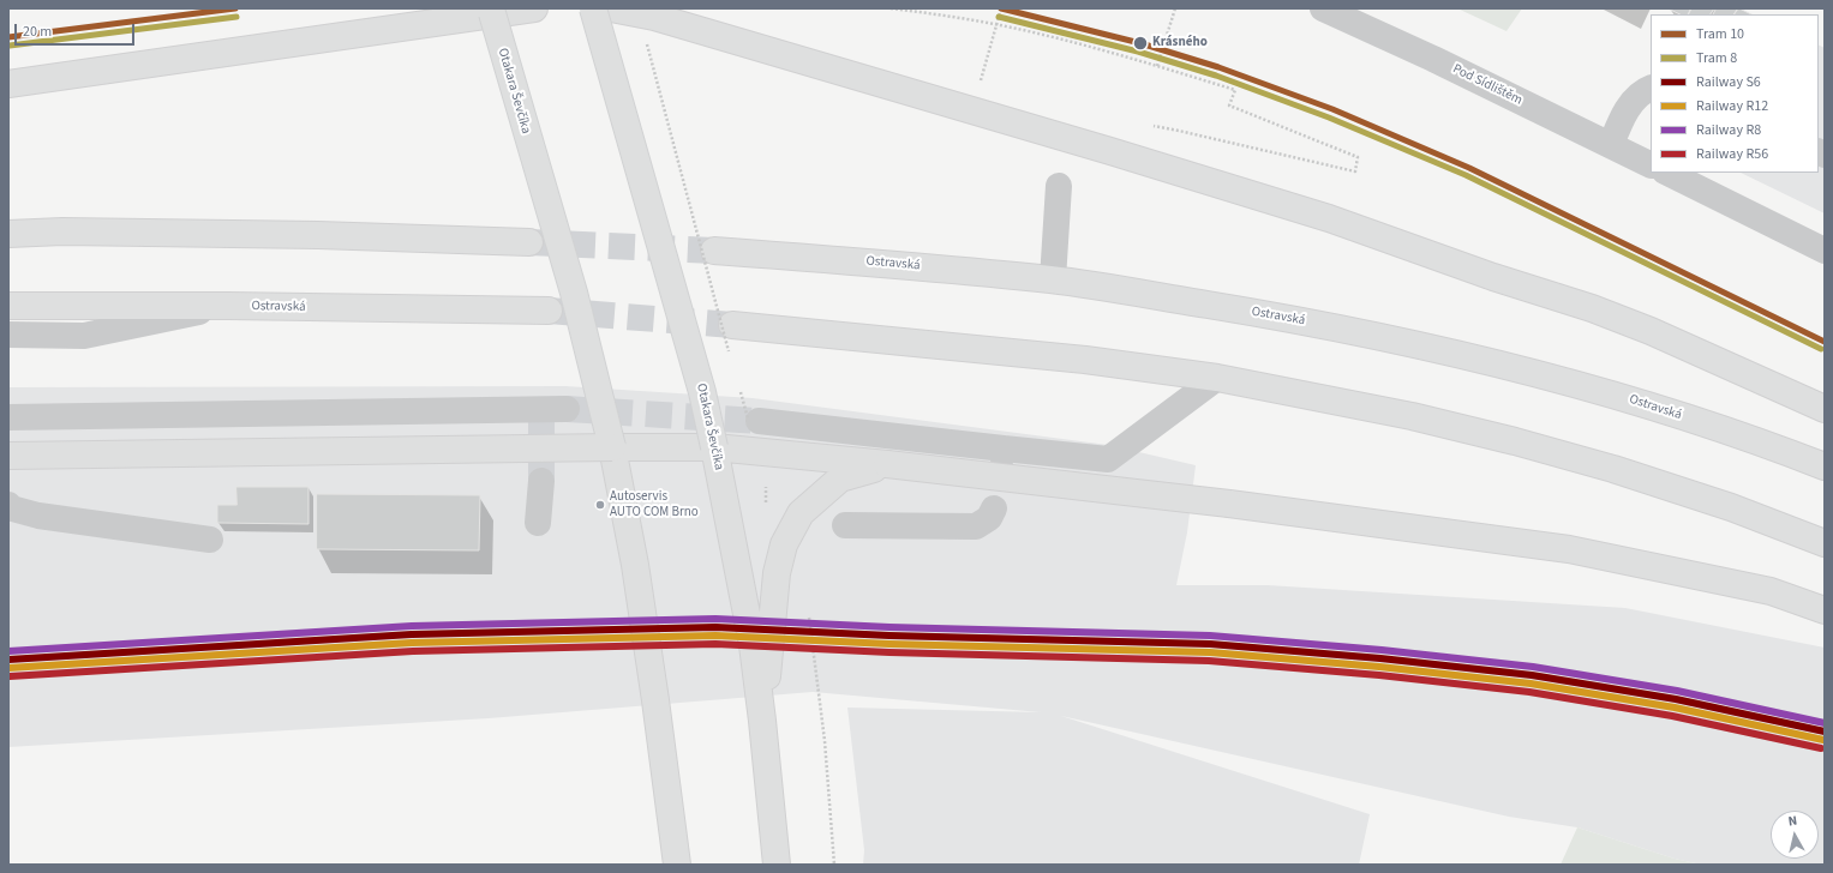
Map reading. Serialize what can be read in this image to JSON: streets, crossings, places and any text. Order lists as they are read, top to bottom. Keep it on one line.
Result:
{"streets":{"main road":["Otakara Ševčíka","Ostravská"],"street":["Pod Sídlištěm"]},"places":["Krásného","Autoservis AUTO COM Brno"],"lines":["tram line 10","tram line 8","rail line R8","rail line S6","rail line R12","rail line R56"],"legend":["Tram 10","Tram 8","Railway S6","Railway R12","Railway R8","Railway R56"],"scale_bar":"20 m","north":"top"}
